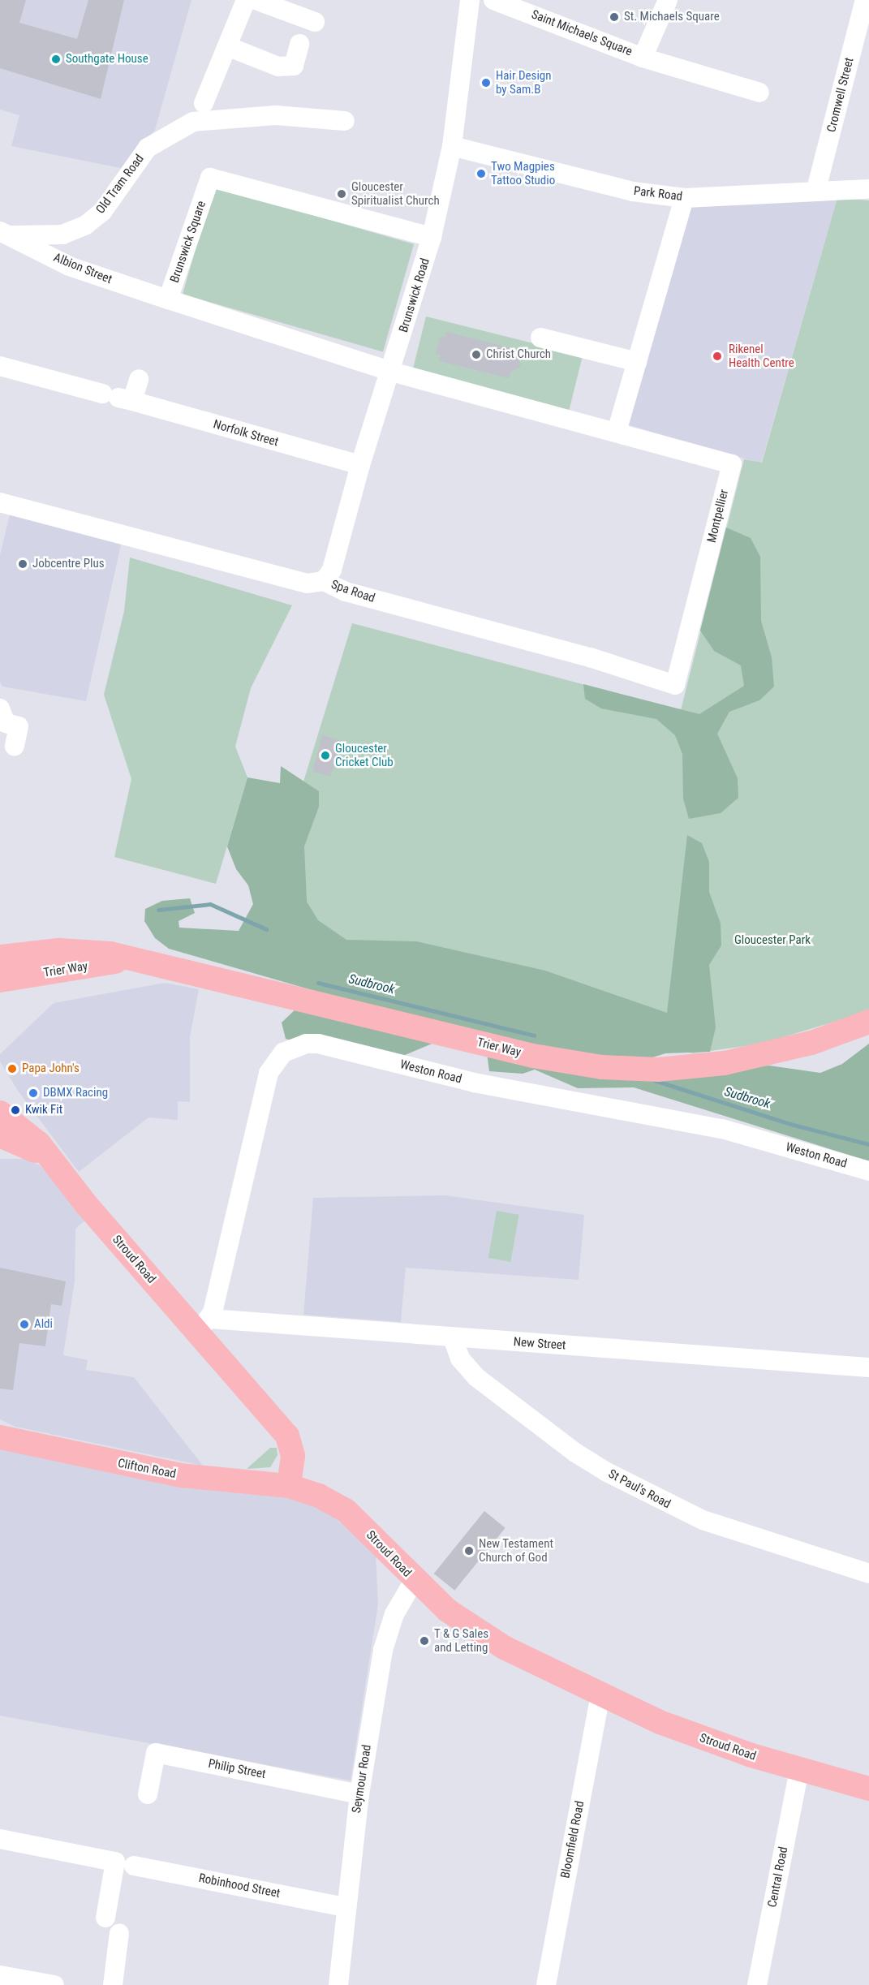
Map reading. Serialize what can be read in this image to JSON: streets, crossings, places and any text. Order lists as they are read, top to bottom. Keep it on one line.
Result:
{"streets":{"main road":["Trier Way","Stroud Road","Clifton Road"],"street":["Saint Michaels Square","Cromwell Street","Old Tram Road","Park Road","Brunswick Square","Albion Street","Brunswick Road","Norfolk Street","Montpellier","Spa Road","Weston Road","New Street","St Paul's Road","Philip Street","Seymour Road","Bloomfield Road","Central Road","Robinhood Street"]},"crossings":[["Cromwell Street","Park Road"],["Old Tram Road","Albion Street"],["Park Road","Brunswick Road"],["Brunswick Square","Albion Street"],["Brunswick Square","Brunswick Road"],["Brunswick Road","Norfolk Street"],["Brunswick Road","Montpellier"],["Brunswick Road","Spa Road"],["Montpellier","Spa Road"],["Weston Road","Stroud Road"],["Weston Road","New Street"],["Stroud Road","New Street"],["Stroud Road","Clifton Road"],["Stroud Road","Seymour Road"],["Stroud Road","Bloomfield Road"],["Stroud Road","Central Road"],["New Street","St Paul's Road"],["Philip Street","Seymour Road"],["Seymour Road","Robinhood Street"]],"water":["Sudbrook"],"parks":["Gloucester Park"],"places":["St. Michaels Square","Southgate House","Hair Design by Sam.B","Two Magpies Tattoo Studio","Gloucester Spiritualist Church","Christ Church","Rikenel Health Centre","Jobcentre Plus","Gloucester Cricket Club","Papa John's","DBMX Racing","Kwik Fit","Aldi","New Testament Church of God","T & G Sales and Letting"]}
